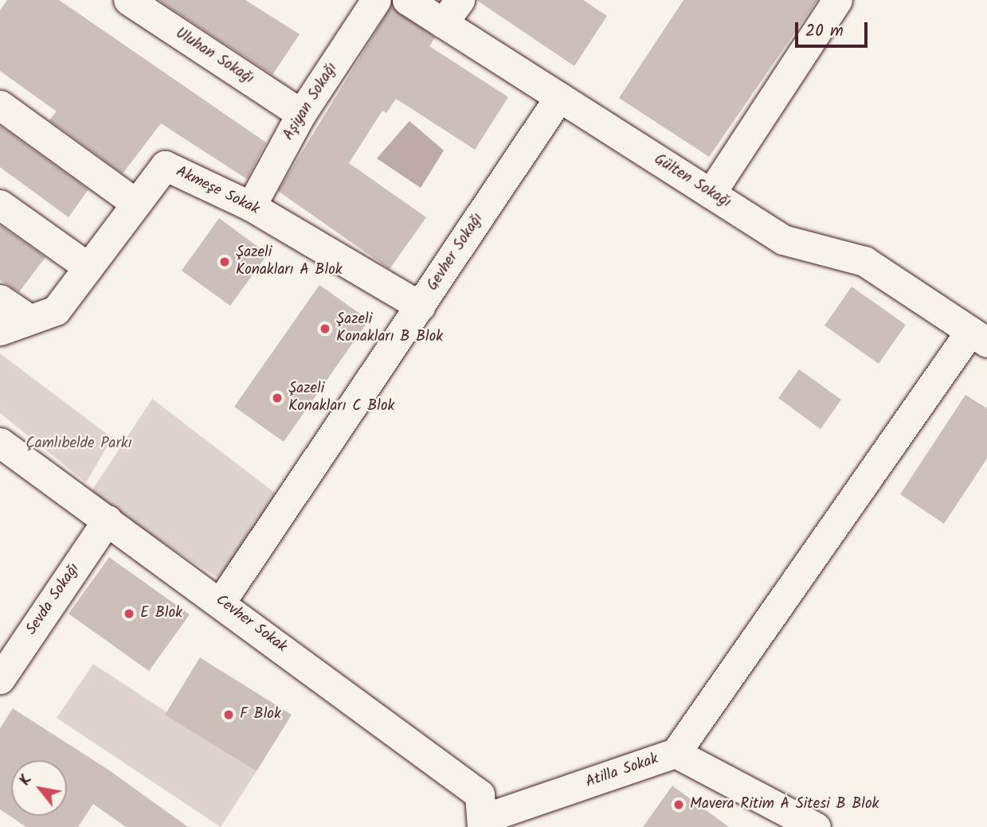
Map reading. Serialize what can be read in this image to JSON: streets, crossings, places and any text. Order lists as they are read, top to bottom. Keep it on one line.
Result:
{"streets":{"street":["Uluhan Sokağı","Aşiyan Sokağı","Gülten Sokağı","Akmeşe Sokak","Gevher Sokağı","Sevda Sokağı","Cevher Sokak","Atilla Sokak"]},"crossings":[["Uluhan Sokağı","Aşiyan Sokağı"],["Aşiyan Sokağı","Akmeşe Sokak"],["Gülten Sokağı","Gevher Sokağı"],["Akmeşe Sokak","Gevher Sokağı"],["Gevher Sokağı","Cevher Sokak"],["Sevda Sokağı","Cevher Sokak"],["Cevher Sokak","Atilla Sokak"]],"parks":["Çamlıbelde Parkı"],"places":["Şazeli Konakları A Blok","Şazeli Konakları B Blok","Şazeli Konakları C Blok","E Blok","F Blok","Mavera Ritim A Sitesi B Blok"],"scale_bar":"20 m","north":"top left"}
